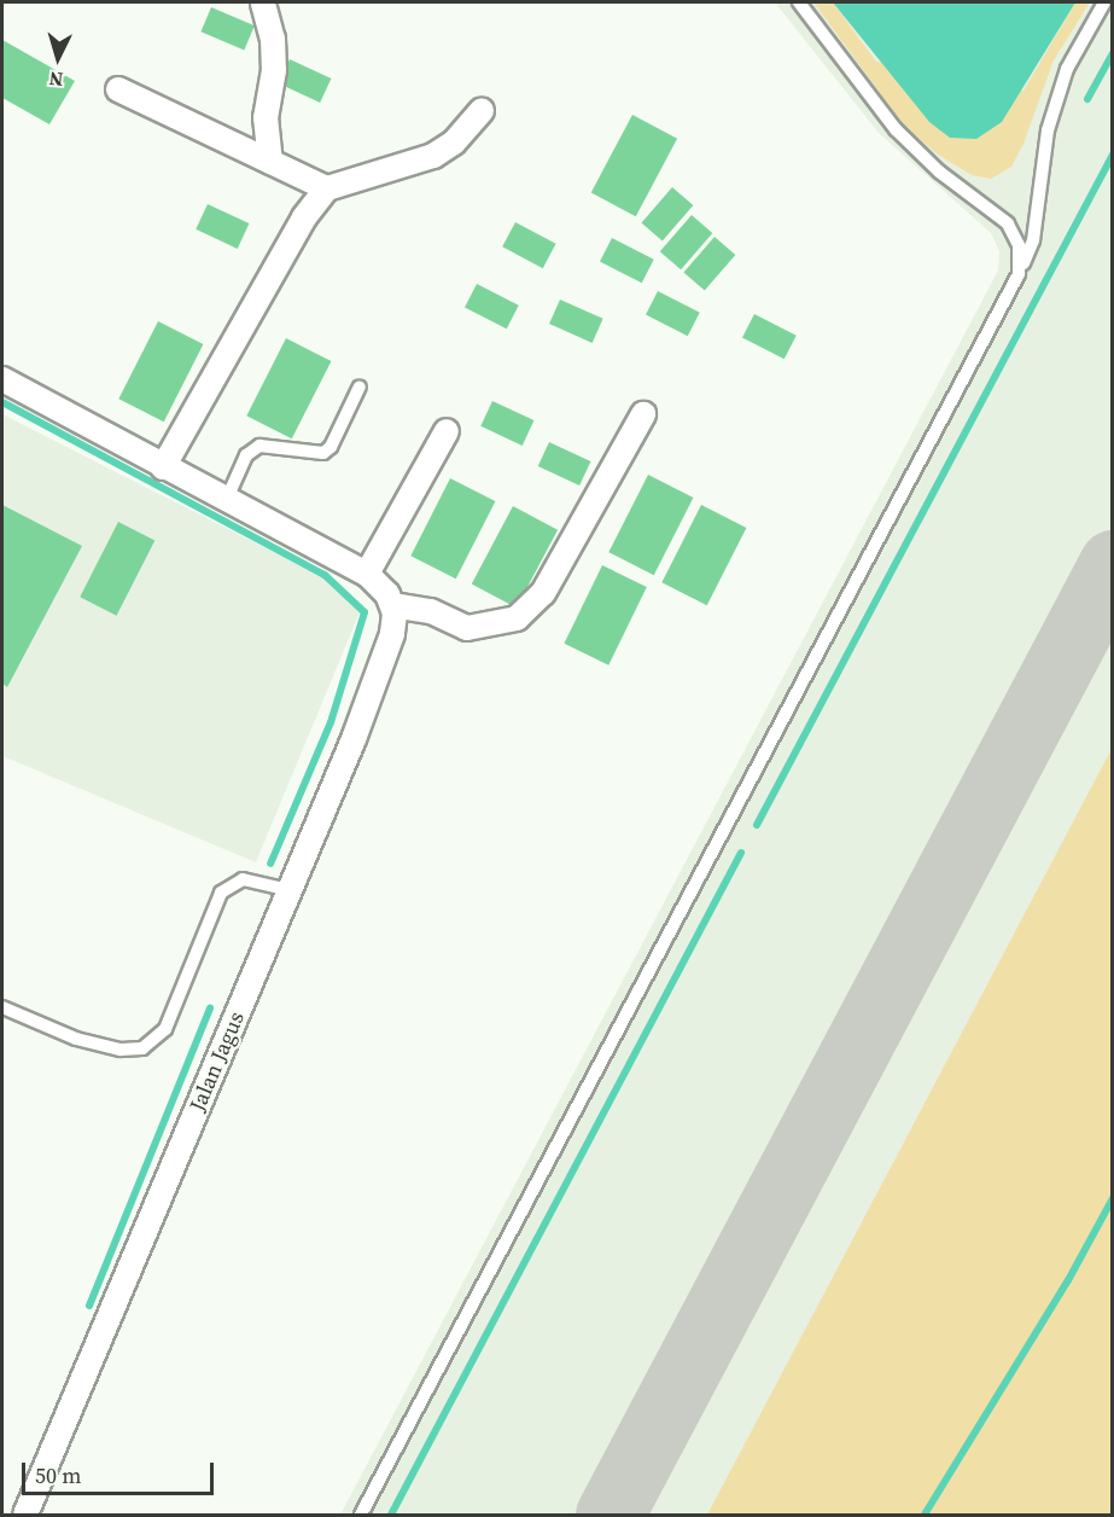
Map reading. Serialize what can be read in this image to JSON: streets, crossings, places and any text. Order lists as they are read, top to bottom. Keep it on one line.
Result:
{"streets":{"street":["Jalan Jagus"]},"scale_bar":"50 m","north":"bottom"}
